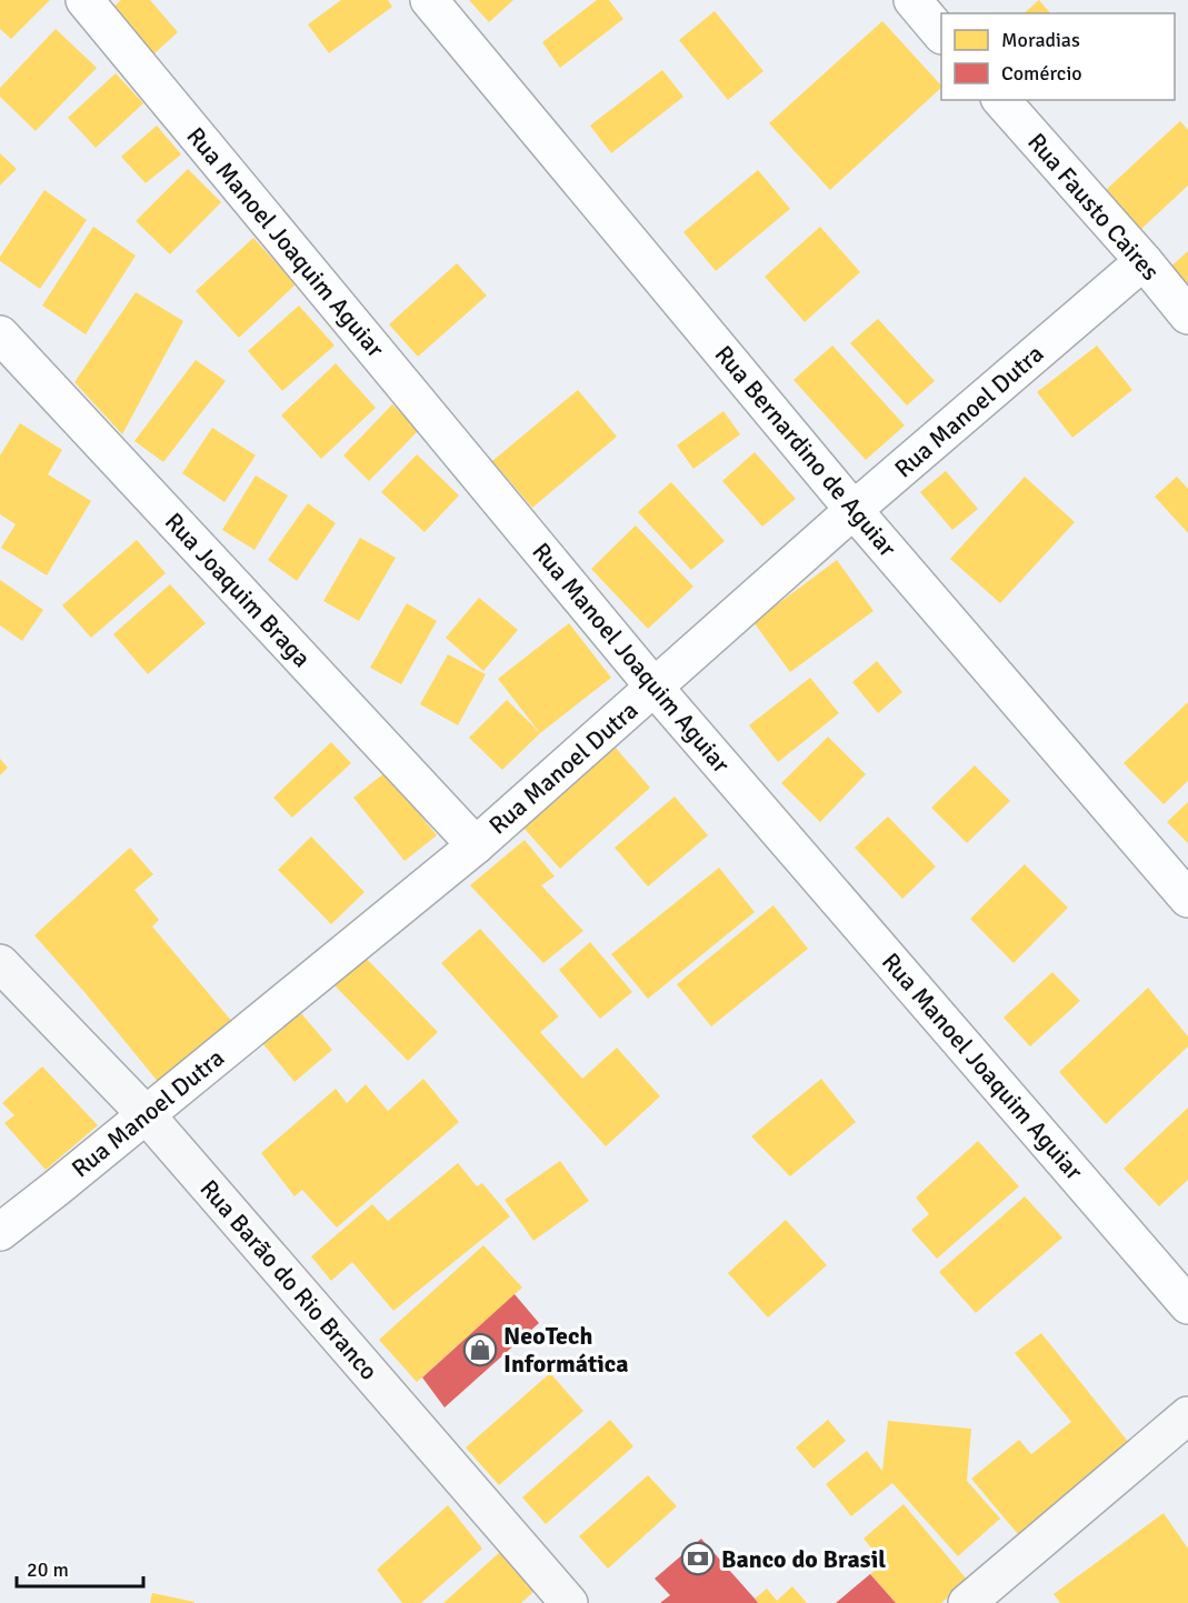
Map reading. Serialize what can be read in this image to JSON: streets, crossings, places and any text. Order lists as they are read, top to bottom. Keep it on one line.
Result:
{"streets":{"street":["Rua Fausto Caires","Rua Manoel Joaquim Aguiar","Rua Manoel Dutra","Rua Bernardino de Aguiar","Rua Joaquim Braga","Rua Barão do Rio Branco"]},"crossings":[["Rua Fausto Caires","Rua Manoel Dutra"],["Rua Manoel Joaquim Aguiar","Rua Manoel Dutra"],["Rua Manoel Dutra","Rua Bernardino de Aguiar"],["Rua Manoel Dutra","Rua Joaquim Braga"],["Rua Manoel Dutra","Rua Barão do Rio Branco"]],"places":{"shop":["NeoTech Informática"],"bank":["Banco do Brasil"]},"legend":["Moradias","Comércio"],"scale_bar":"20 m"}
